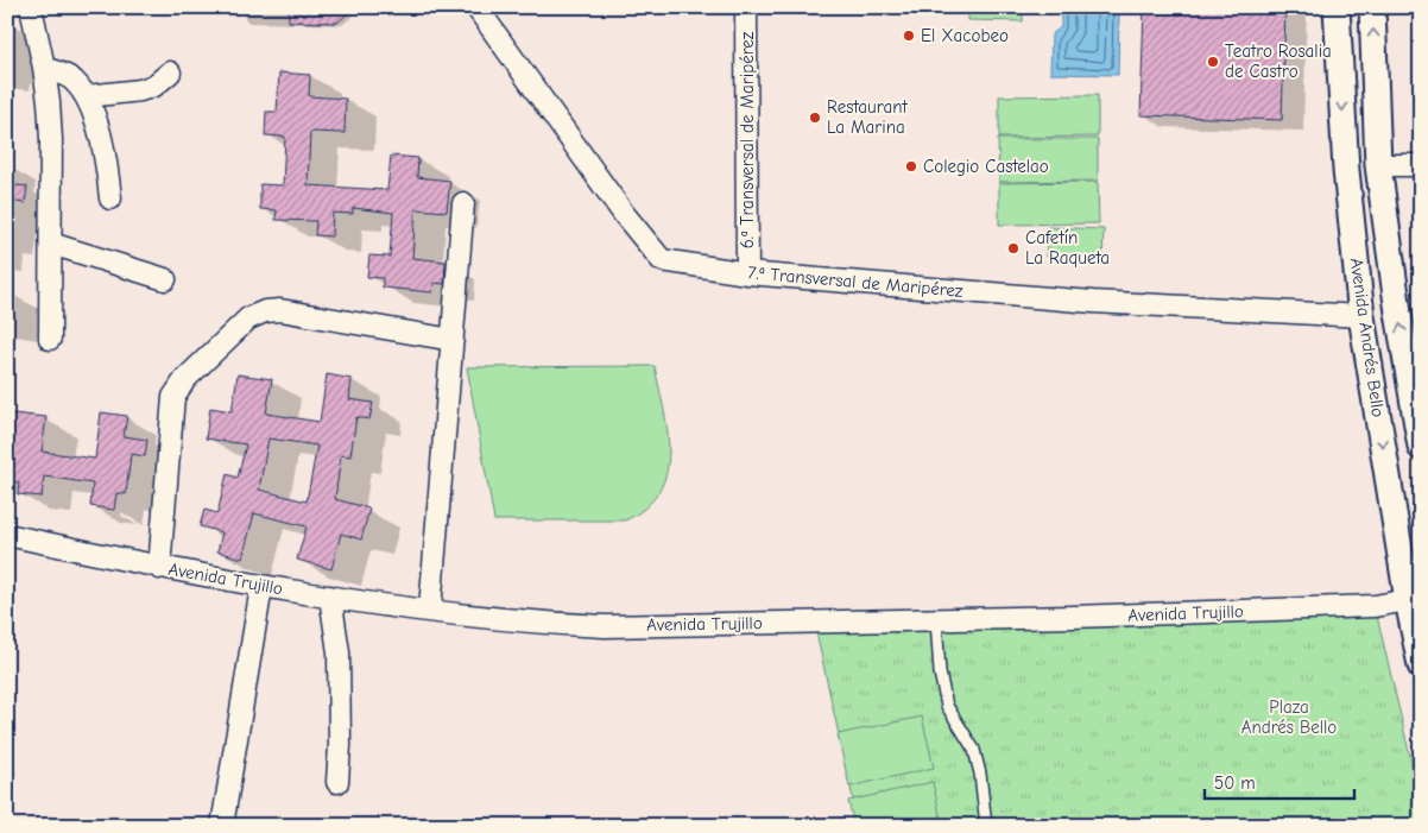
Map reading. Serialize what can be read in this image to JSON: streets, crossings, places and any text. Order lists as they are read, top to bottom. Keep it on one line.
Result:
{"streets":{"street":["6.ª Transversal de Maripérez","7.ª Transversal de Maripérez","Avenida Andrés Bello","Avenida Trujillo"]},"crossings":[["6.ª Transversal de Maripérez","7.ª Transversal de Maripérez"],["7.ª Transversal de Maripérez","Avenida Andrés Bello"],["Avenida Andrés Bello","Avenida Trujillo"]],"parks":["Plaza Andrés Bello"],"places":["El Xacobeo","Teatro Rosalia de Castro","Restaurant La Marina","Colegio Castelao","Cafetín La Raqueta"],"scale_bar":"50 m"}
